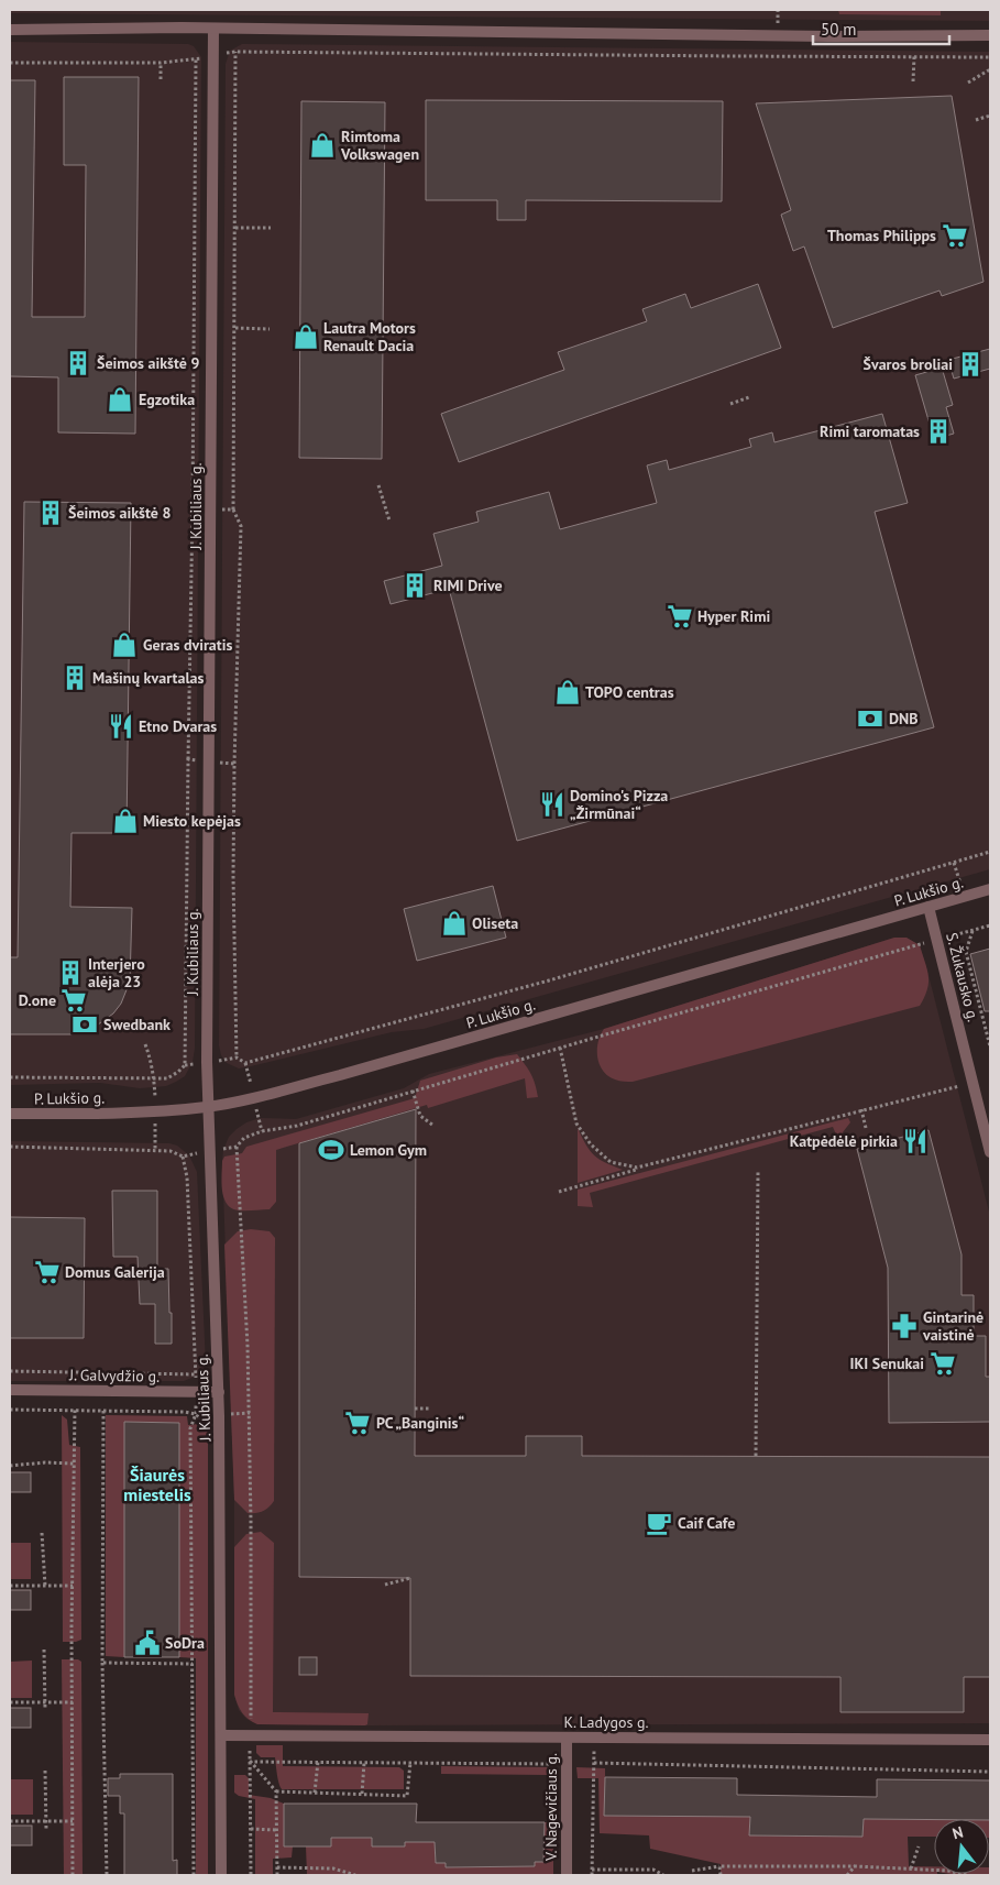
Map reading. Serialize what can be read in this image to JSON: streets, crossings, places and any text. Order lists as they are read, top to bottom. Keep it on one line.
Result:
{"streets":{"street":["J. Kubiliaus g.","P. Lukšio g.","S. Žukausko g.","J. Galvydžio g.","K. Ladygos g.","V. Nagevičiaus g."]},"crossings":[["J. Kubiliaus g.","P. Lukšio g."],["J. Kubiliaus g.","J. Galvydžio g."],["J. Kubiliaus g.","K. Ladygos g."],["P. Lukšio g.","S. Žukausko g."],["K. Ladygos g.","V. Nagevičiaus g."]],"districts":["Šiaurės miestelis"],"places":{"shop":["Rimtoma Volkswagen","Lautra Motors Renault Dacia","Egzotika","Geras dviratis","TOPO centras","Miesto kepėjas","Oliseta"],"supermarket":["Thomas Philipps","Hyper Rimi","D.one","Domus Galerija","IKI Senukai","PC „Banginis“"],"building":["Šeimos aikštė 9","Švaros broliai","Rimi taromatas","Šeimos aikštė 8","RIMI Drive","Mašinų kvartalas","Interjero alėja 23"],"bank":["DNB","Swedbank"],"restaurant":["Etno Dvaras","Domino's Pizza „Žirmūnai“","Katpėdėlė pirkia"],"sports":["Lemon Gym"],"pharmacy":["Gintarinė vaistinė"],"cafe":["Caif Cafe"],"public building":["SoDra"]},"scale_bar":"50 m","north":"top"}
